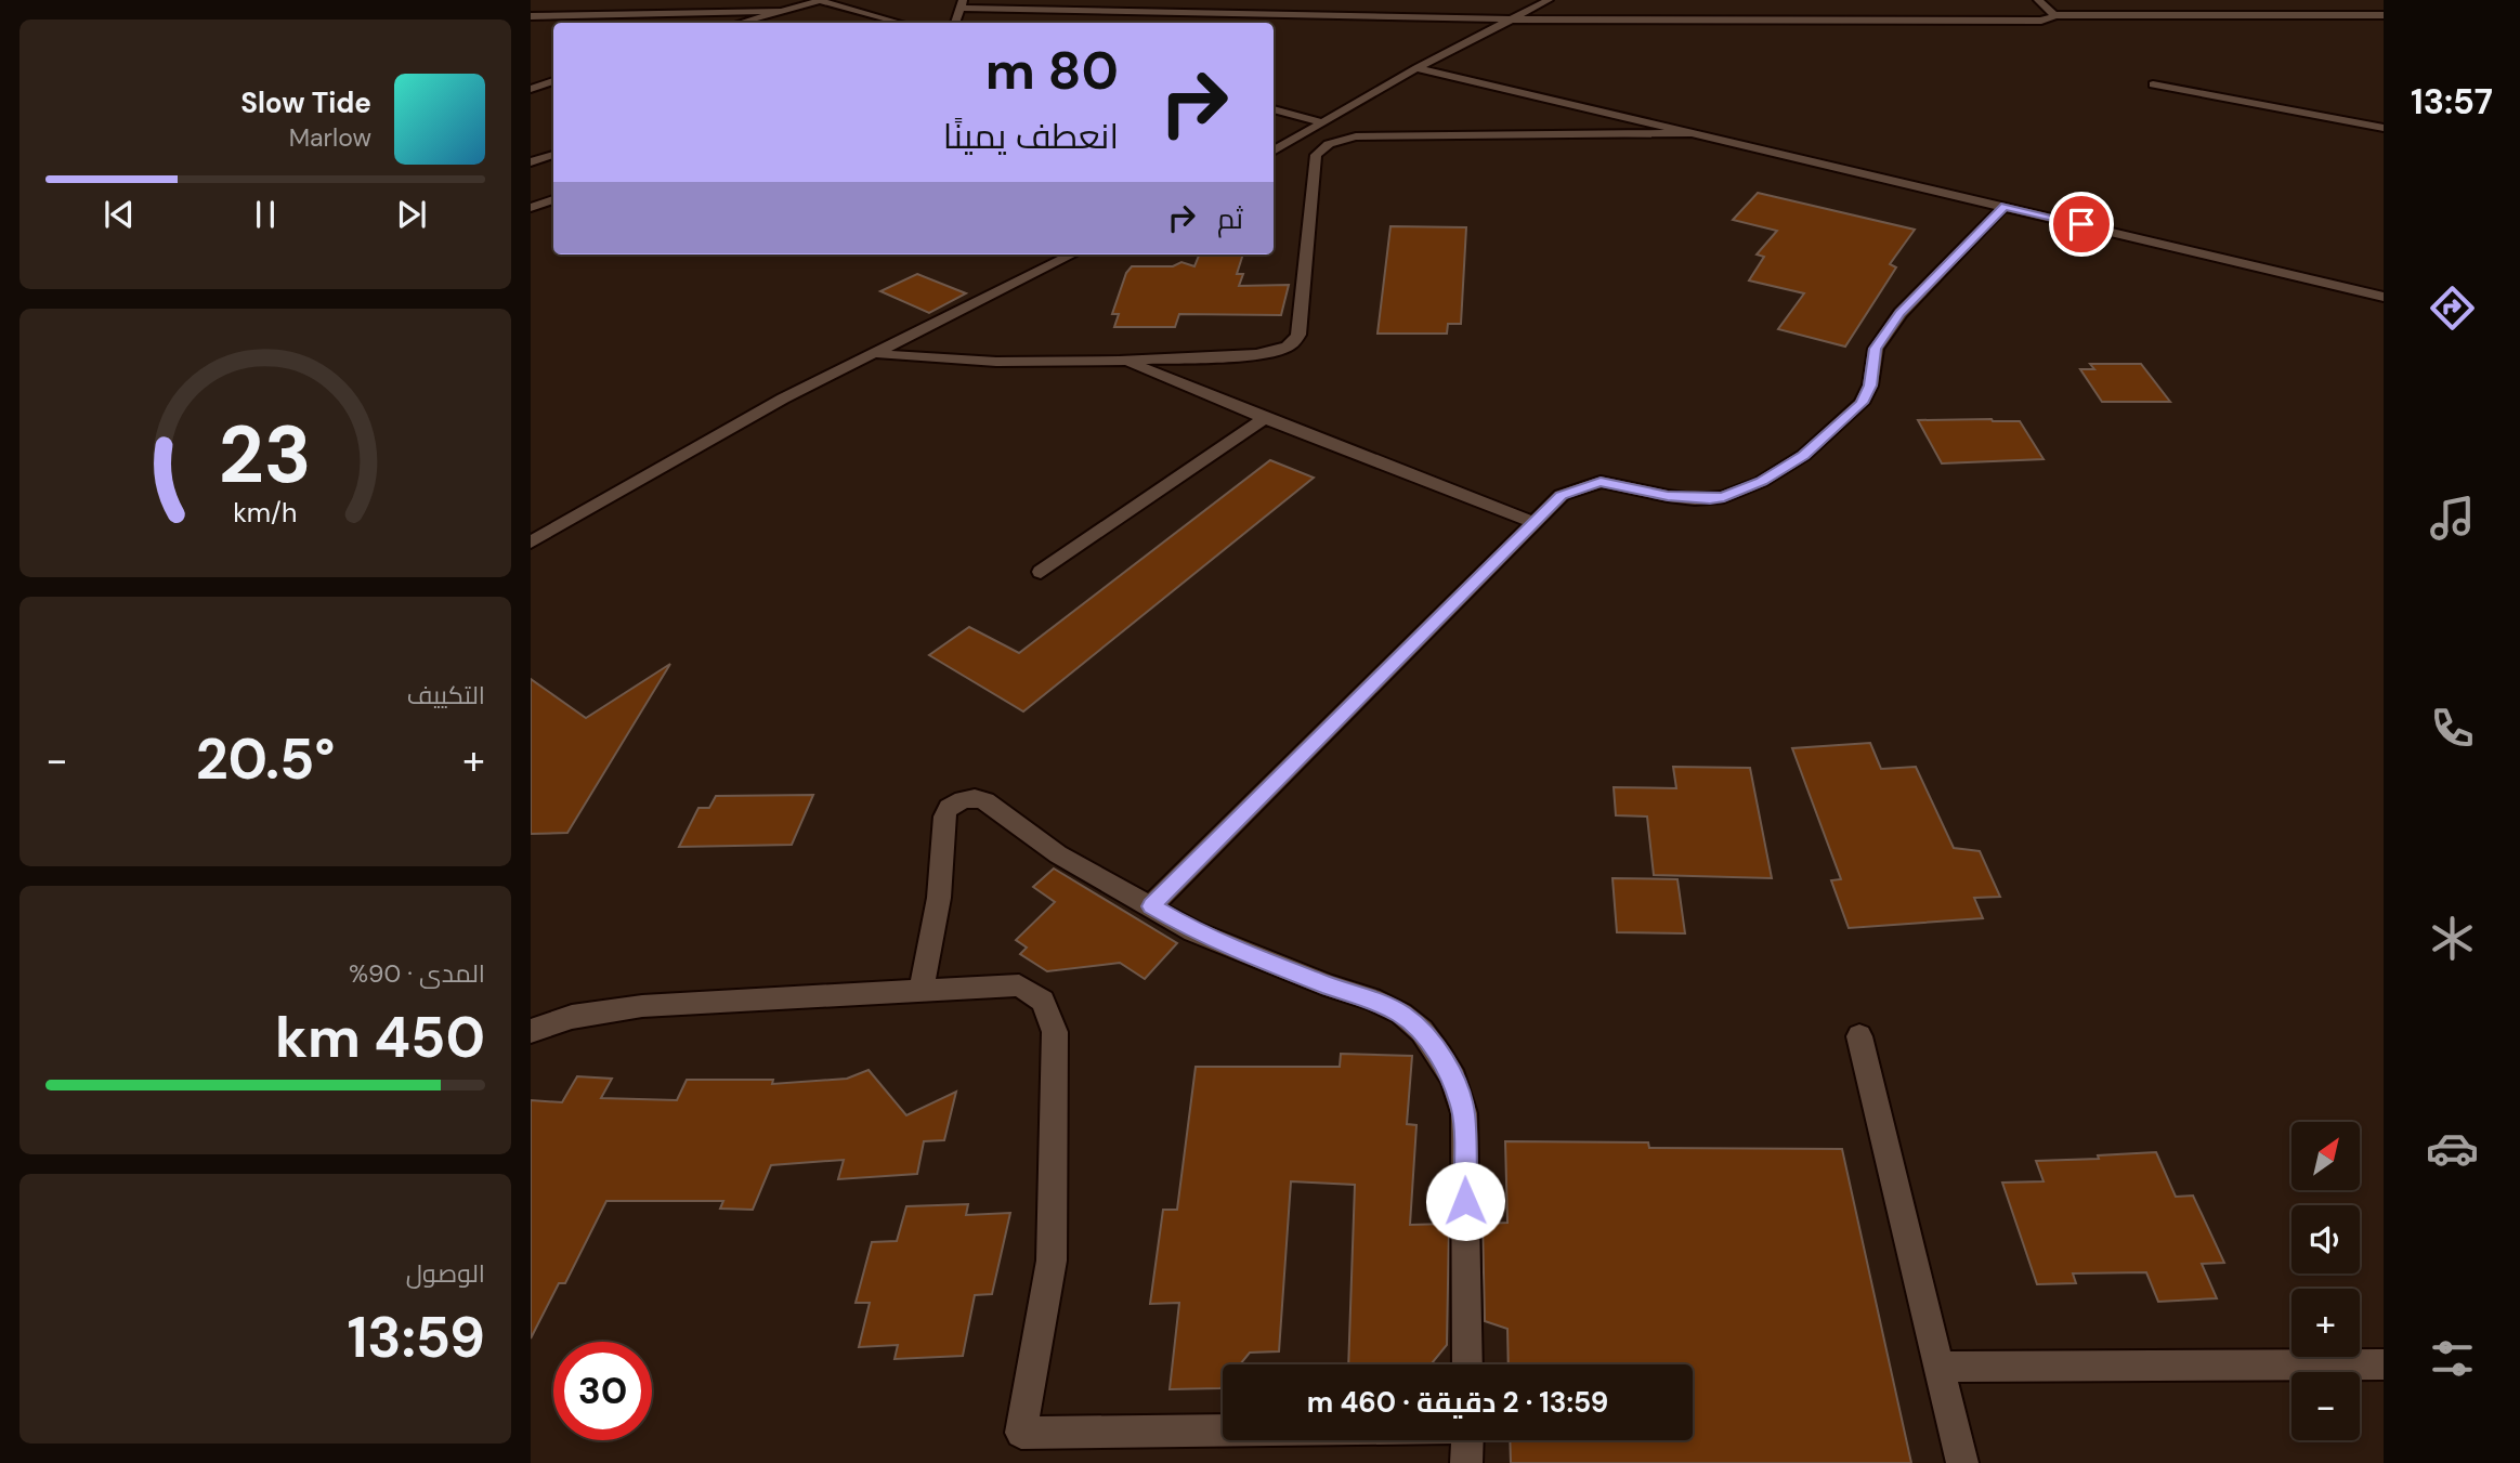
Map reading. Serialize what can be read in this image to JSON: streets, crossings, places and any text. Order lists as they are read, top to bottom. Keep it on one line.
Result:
{"north":"top right","page":{"tabs":"13:57","turn":["80 m","انعطف يمينًا"],"song":["Slow Tide","Marlow"],"then":"ثم","tile":["التكييف",["المدى · 90%","450 km"],["الوصول","13:59"]],"heat":["−","20.5°","+"],"map_buttons":["+","−"],"limit":"30","trip":"13:59 · 2 دقيقة · 460 m","gauge":["23","km/h"]}}
